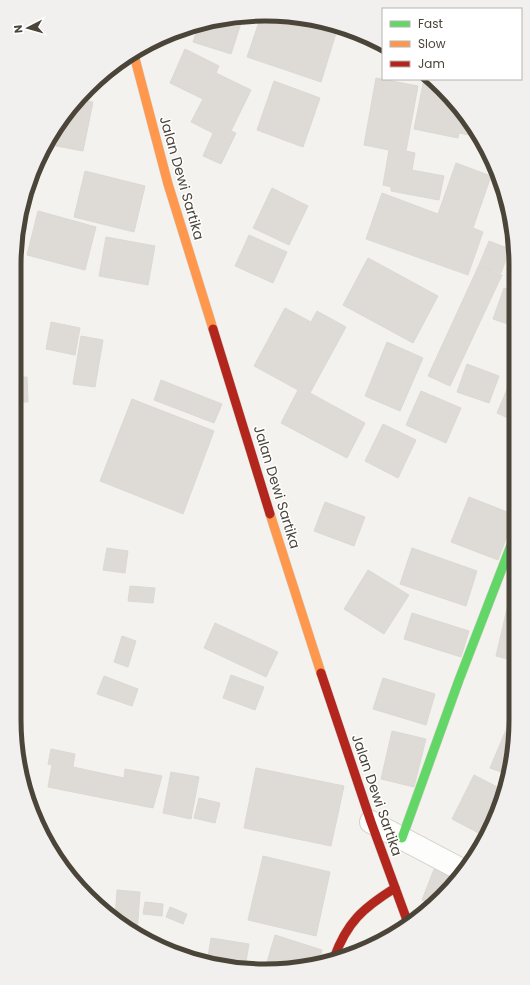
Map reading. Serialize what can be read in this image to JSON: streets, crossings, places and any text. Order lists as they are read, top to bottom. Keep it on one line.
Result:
{"streets":{"street":["Jalan Dewi Sartika"]},"legend":["Fast","Slow","Jam"],"north":"left"}
